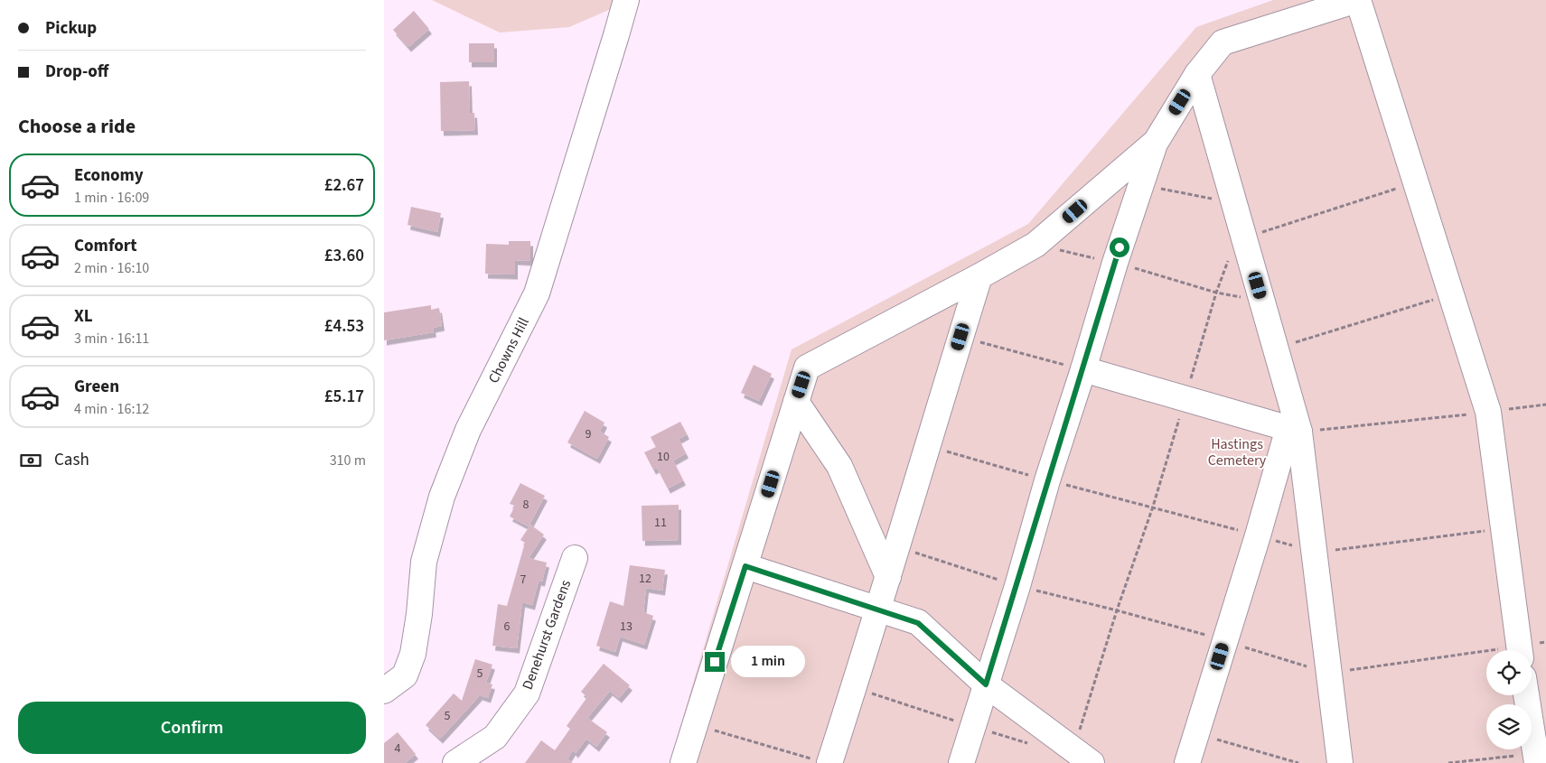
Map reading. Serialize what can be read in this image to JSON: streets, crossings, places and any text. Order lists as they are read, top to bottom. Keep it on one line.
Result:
{"streets":{"street":["Chowns Hill","Denehurst Gardens"]},"parks":["Hastings Cemetery"],"house_numbers":["9","10","8","11","12","7","6","13","5","5","4"],"page":{"banner":["Pickup","Drop-off"],"heading":"Choose a ride","list":[{"name":"Economy","note":"1 min · 16:09","value":"£2.67"},{"name":"Comfort","note":"2 min · 16:10","value":"£3.60"},{"name":"XL","note":"3 min · 16:11","value":"£4.53"},{"name":"Green","note":"4 min · 16:12","value":"£5.17"}],"pay":["Cash","310 m"],"bubble":"1 min","buttons":"Confirm"}}
